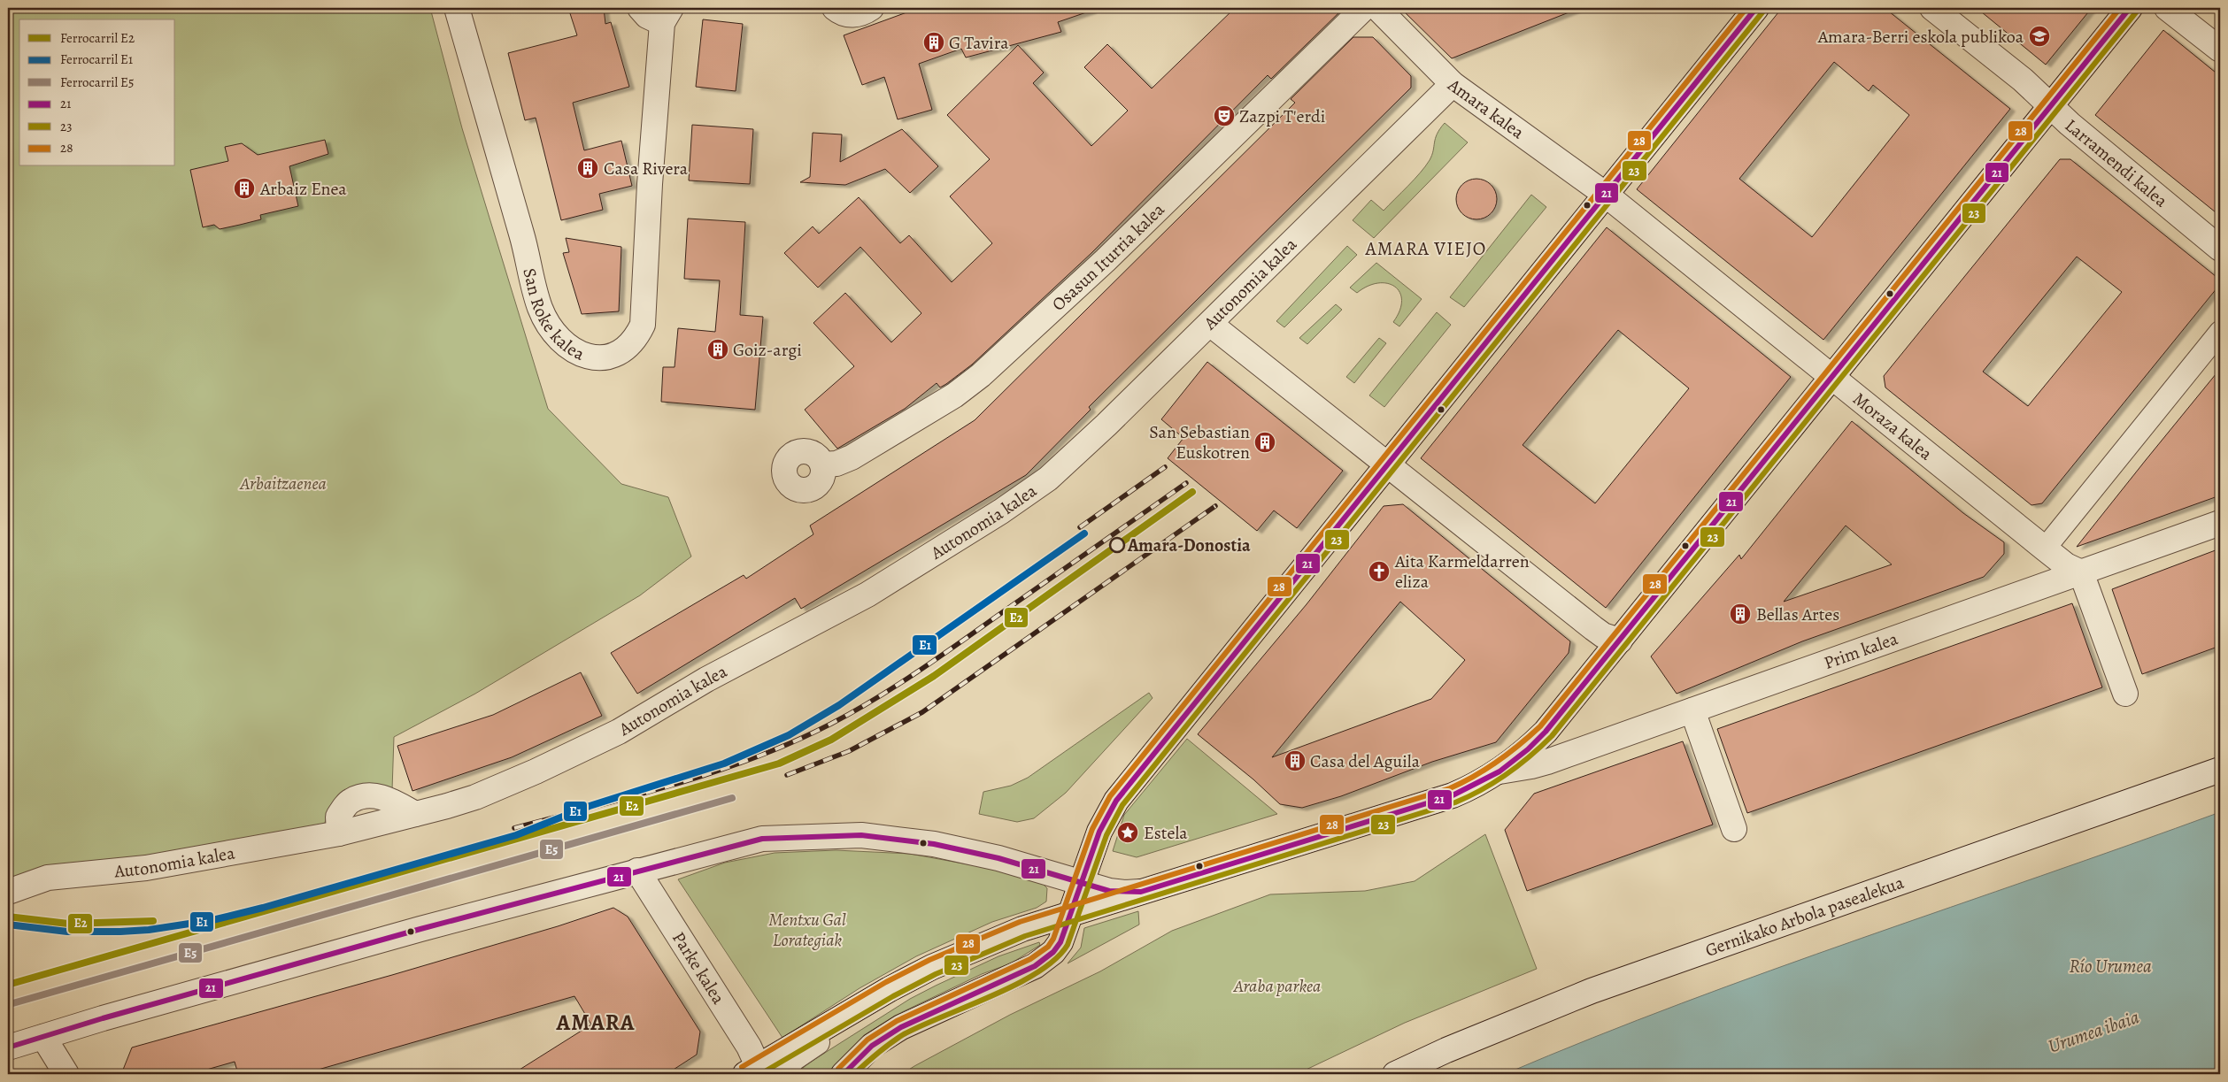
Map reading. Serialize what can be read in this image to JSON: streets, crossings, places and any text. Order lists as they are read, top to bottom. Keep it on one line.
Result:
{"streets":{"street":["Amara kalea","Larramendi kalea","Osasun Iturria kalea","Autonomia kalea","San Roke kalea","Moraza kalea","Prim kalea","Gernikako Arbola pasealekua","Parke kalea"]},"crossings":[["Amara kalea","Autonomia kalea"],["Amara kalea","Moraza kalea"],["Moraza kalea","Prim kalea"]],"districts":["AMARA VIEJO","AMARA"],"water":["Río Urumea","Urumea ibaia"],"parks":["Arbaitzaenea","Mentxu Gal Lorategiak","Araba parkea"],"places":{"school or university":["Amara-Berri eskola publikoa"],"building":["G Tavira","Casa Rivera","Arbaiz Enea","Goiz-argi","San Sebastian Euskotren","Bellas Artes","Casa del Aguila"],"theatre":["Zazpi T'erdi"],"other":["Amara-Donostia"],"church":["Aita Karmeldarren eliza"],"place":["Estela"]},"lines":["transit line 21","transit line 28","transit line 23","rail line E2","rail line E1","rail line E5"],"legend":["Ferrocarril E2","Ferrocarril E1","Ferrocarril E5","21","23","28"]}
